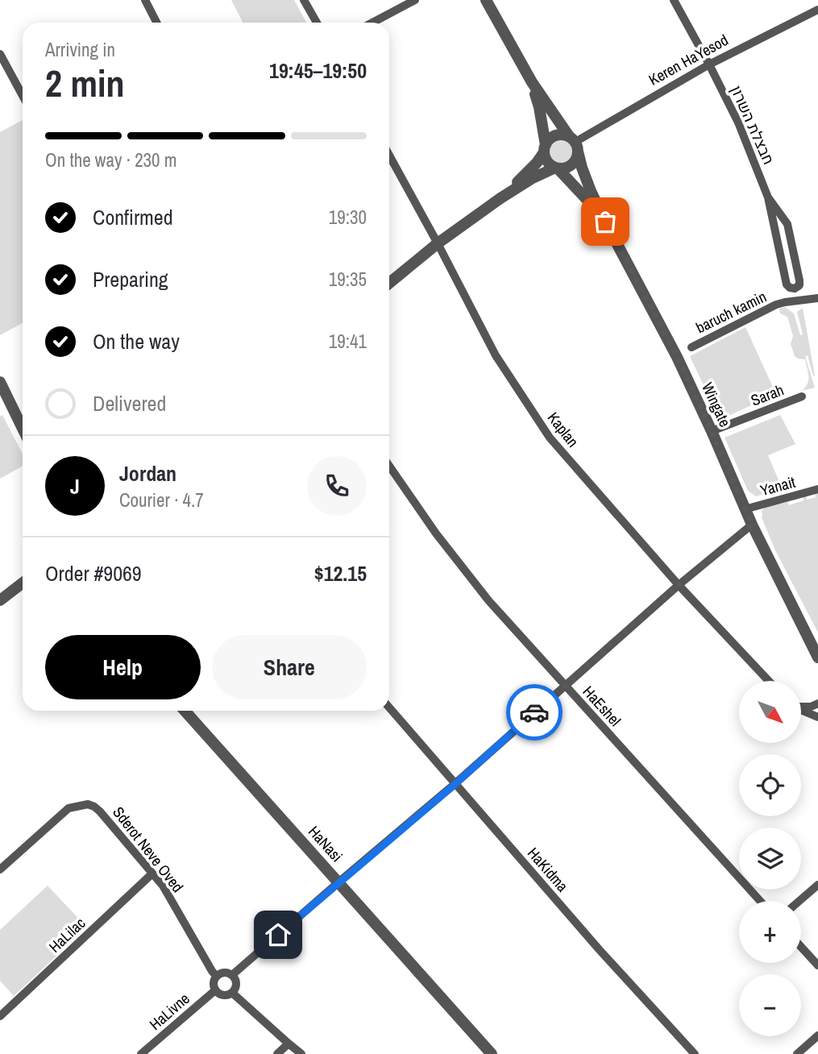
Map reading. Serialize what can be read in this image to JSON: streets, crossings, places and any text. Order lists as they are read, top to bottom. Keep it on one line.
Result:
{"streets":{"street":["Keren HaYesod","חבצלת השרון","baruch kamin","Sarah","Wingate","Kaplan","Yanait","HaEshel","HaNasi","Sderot Neve Oved","HaKidma","HaLilac","HaLivne"]},"crossings":[["Keren HaYesod","חבצלת השרון"],["Keren HaYesod","Wingate"],["Sarah","Wingate"],["Wingate","Yanait"],["Sderot Neve Oved","HaLilac"],["Sderot Neve Oved","HaLivne"]],"north":"bottom right","page":{"heading":["2 min","Arriving in","19:45–19:50"],"panel":["Jordan","Courier · 4.7","Order #9069","$12.15"],"bar":"On the way · 230 m","list":[["Confirmed","19:30"],["Preparing","19:35"],["On the way","19:41"],"Delivered"],"round":"J","buttons":["Help","Share"],"map_buttons":["+","−"]}}
